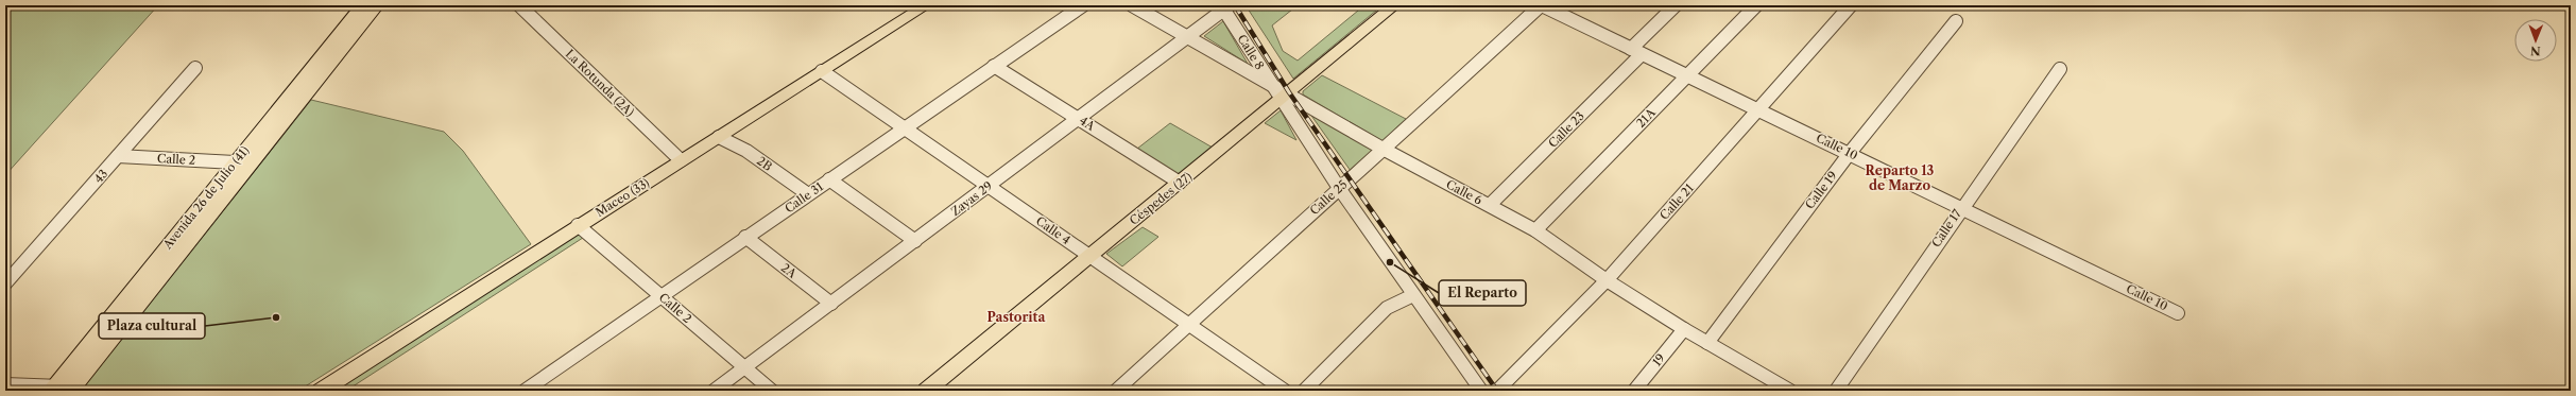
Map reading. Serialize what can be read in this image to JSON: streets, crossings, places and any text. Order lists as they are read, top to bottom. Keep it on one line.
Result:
{"streets":{"main road":["Avenida 26 de Julio (41)","Maceo (33)","Céspedes (27)"],"street":["Calle 8","La Rotunda (2A)","21A","4A","Calle 23","Calle 10","Calle 2","2B","43","Calle 19","Calle 6","Calle 31","Calle 25","Zayas 29","Calle 21","Calle 17","Calle 4","2A","19"]},"crossings":[["Calle 8","Calle 6"],["Calle 8","Zayas 29"],["La Rotunda (2A)","Maceo (33)"],["21A","Calle 10"],["21A","Calle 6"],["4A","Calle 31"],["4A","Zayas 29"],["4A","Céspedes (27)"],["Calle 23","Calle 10"],["Calle 23","Calle 6"],["Calle 10","Calle 19"],["Calle 10","Calle 25"],["Calle 10","Calle 21"],["Calle 10","Calle 17"],["Calle 2","43"],["Calle 2","Avenida 26 de Julio (41)"],["Calle 2","Maceo (33)"],["Calle 2","Calle 31"],["Calle 2","Zayas 29"],["2B","Maceo (33)"],["2B","Calle 31"],["Calle 19","Calle 6"],["Calle 6","Calle 25"],["Calle 6","Zayas 29"],["Calle 6","Céspedes (27)"],["Calle 6","Calle 21"],["Calle 6","19"],["Maceo (33)","Calle 4"],["Calle 31","Calle 4"],["Calle 31","2A"],["Calle 25","Calle 4"],["Zayas 29","Calle 4"],["Zayas 29","2A"],["Céspedes (27)","Calle 4"]],"districts":["Reparto 13 de Marzo","Pastorita"],"places":["El Reparto","Plaza cultural"],"north":"bottom"}
